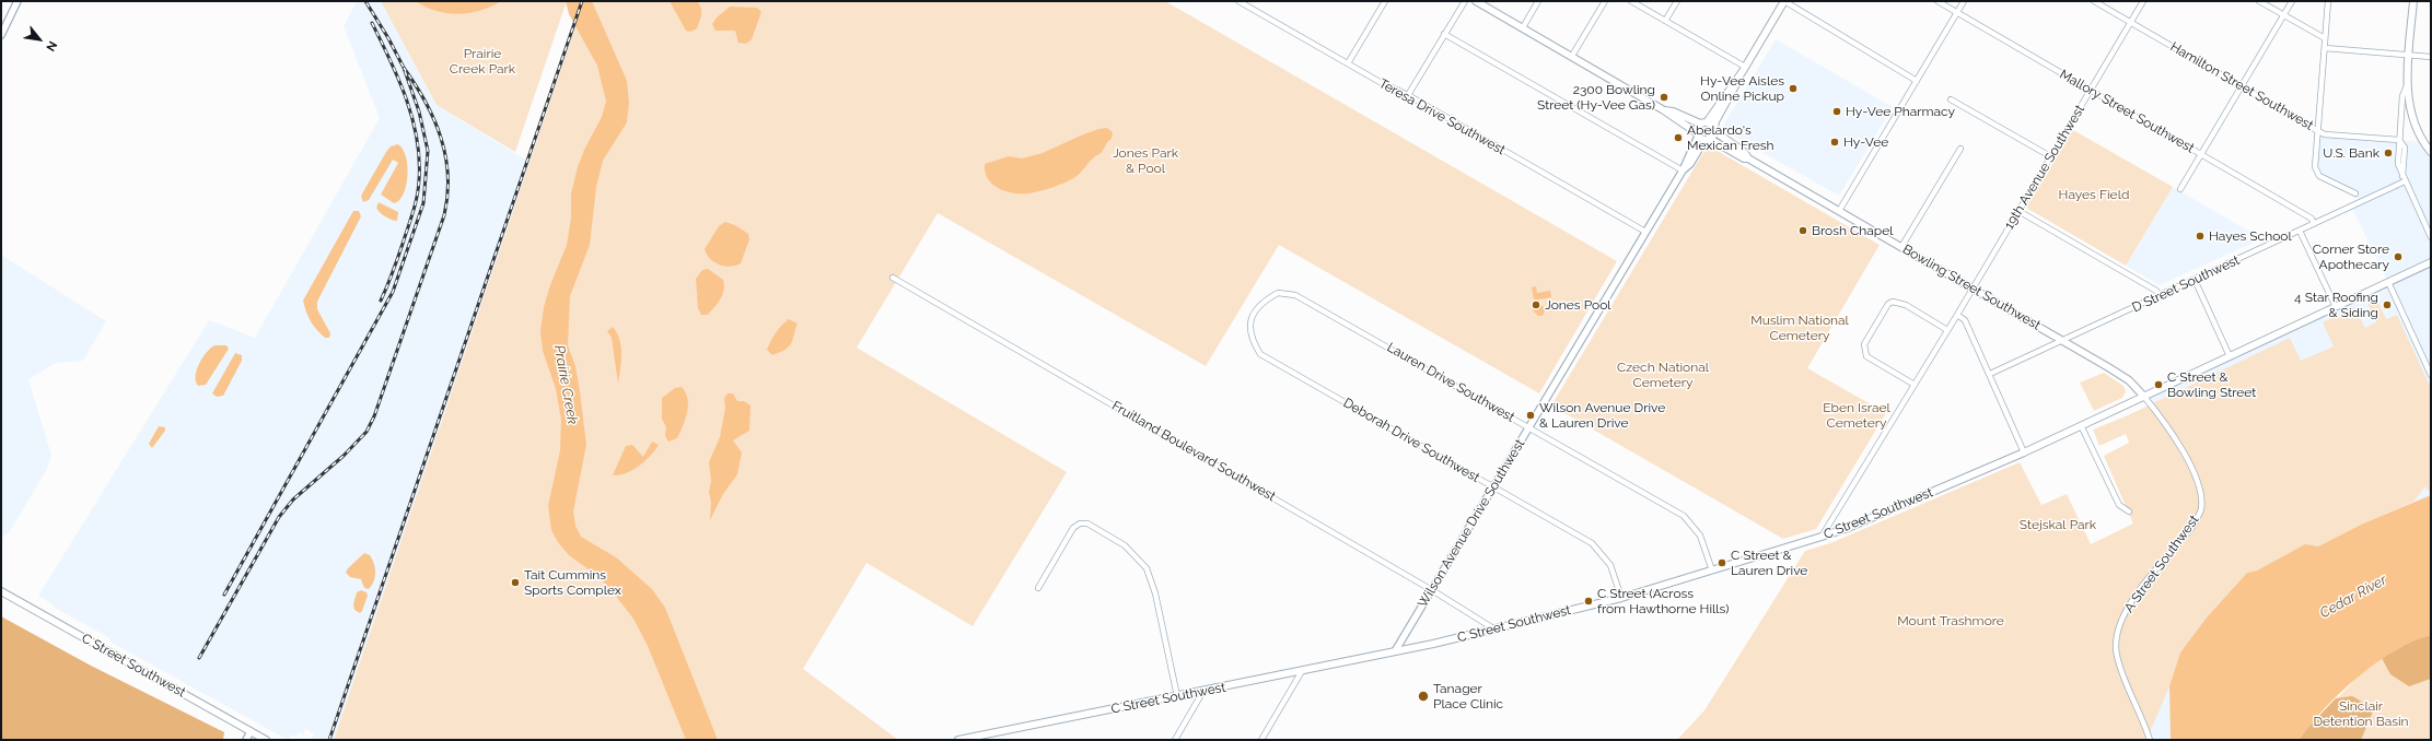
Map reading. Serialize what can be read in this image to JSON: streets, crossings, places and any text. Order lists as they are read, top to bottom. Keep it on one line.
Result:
{"streets":{"main road":["Bowling Street Southwest","C Street Southwest"],"street":["Hamilton Street Southwest","Mallory Street Southwest","Teresa Drive Southwest","19th Avenue Southwest","D Street Southwest","Lauren Drive Southwest","Deborah Drive Southwest","Fruitland Boulevard Southwest","Wilson Avenue Drive Southwest","A Street Southwest"]},"crossings":[["Hamilton Street Southwest","19th Avenue Southwest"],["Mallory Street Southwest","19th Avenue Southwest"],["Mallory Street Southwest","D Street Southwest"],["Teresa Drive Southwest","Wilson Avenue Drive Southwest"],["19th Avenue Southwest","Bowling Street Southwest"],["19th Avenue Southwest","C Street Southwest"],["D Street Southwest","Bowling Street Southwest"],["Bowling Street Southwest","C Street Southwest"],["Bowling Street Southwest","Wilson Avenue Drive Southwest"],["Bowling Street Southwest","A Street Southwest"],["Lauren Drive Southwest","Deborah Drive Southwest"],["Lauren Drive Southwest","C Street Southwest"],["Lauren Drive Southwest","Wilson Avenue Drive Southwest"],["Deborah Drive Southwest","C Street Southwest"],["Deborah Drive Southwest","Wilson Avenue Drive Southwest"],["Fruitland Boulevard Southwest","C Street Southwest"],["Fruitland Boulevard Southwest","Wilson Avenue Drive Southwest"],["C Street Southwest","Wilson Avenue Drive Southwest"],["C Street Southwest","A Street Southwest"]],"water":["Prairie Creek","Cedar River"],"parks":["Prairie Creek Park","Jones Park & Pool","Hayes Field","Muslim National Cemetery","Czech National Cemetery","Eben Israel Cemetery","Stejskal Park","Mount Trashmore","Sinclair Detention Basin"],"places":["Hy-Vee Aisles Online Pickup","2300 Bowling Street (Hy-Vee Gas)","Hy-Vee Pharmacy","Abelardo's Mexican Fresh","Hy-Vee","U.S. Bank","Brosh Chapel","Hayes School","Corner Store Apothecary","Jones Pool","4 Star Roofing & Siding","C Street & Bowling Street","Wilson Avenue Drive & Lauren Drive","C Street & Lauren Drive","Tait Cummins Sports Complex","C Street (Across from Hawthorne Hills)","Tanager Place Clinic"],"north":"bottom right"}
